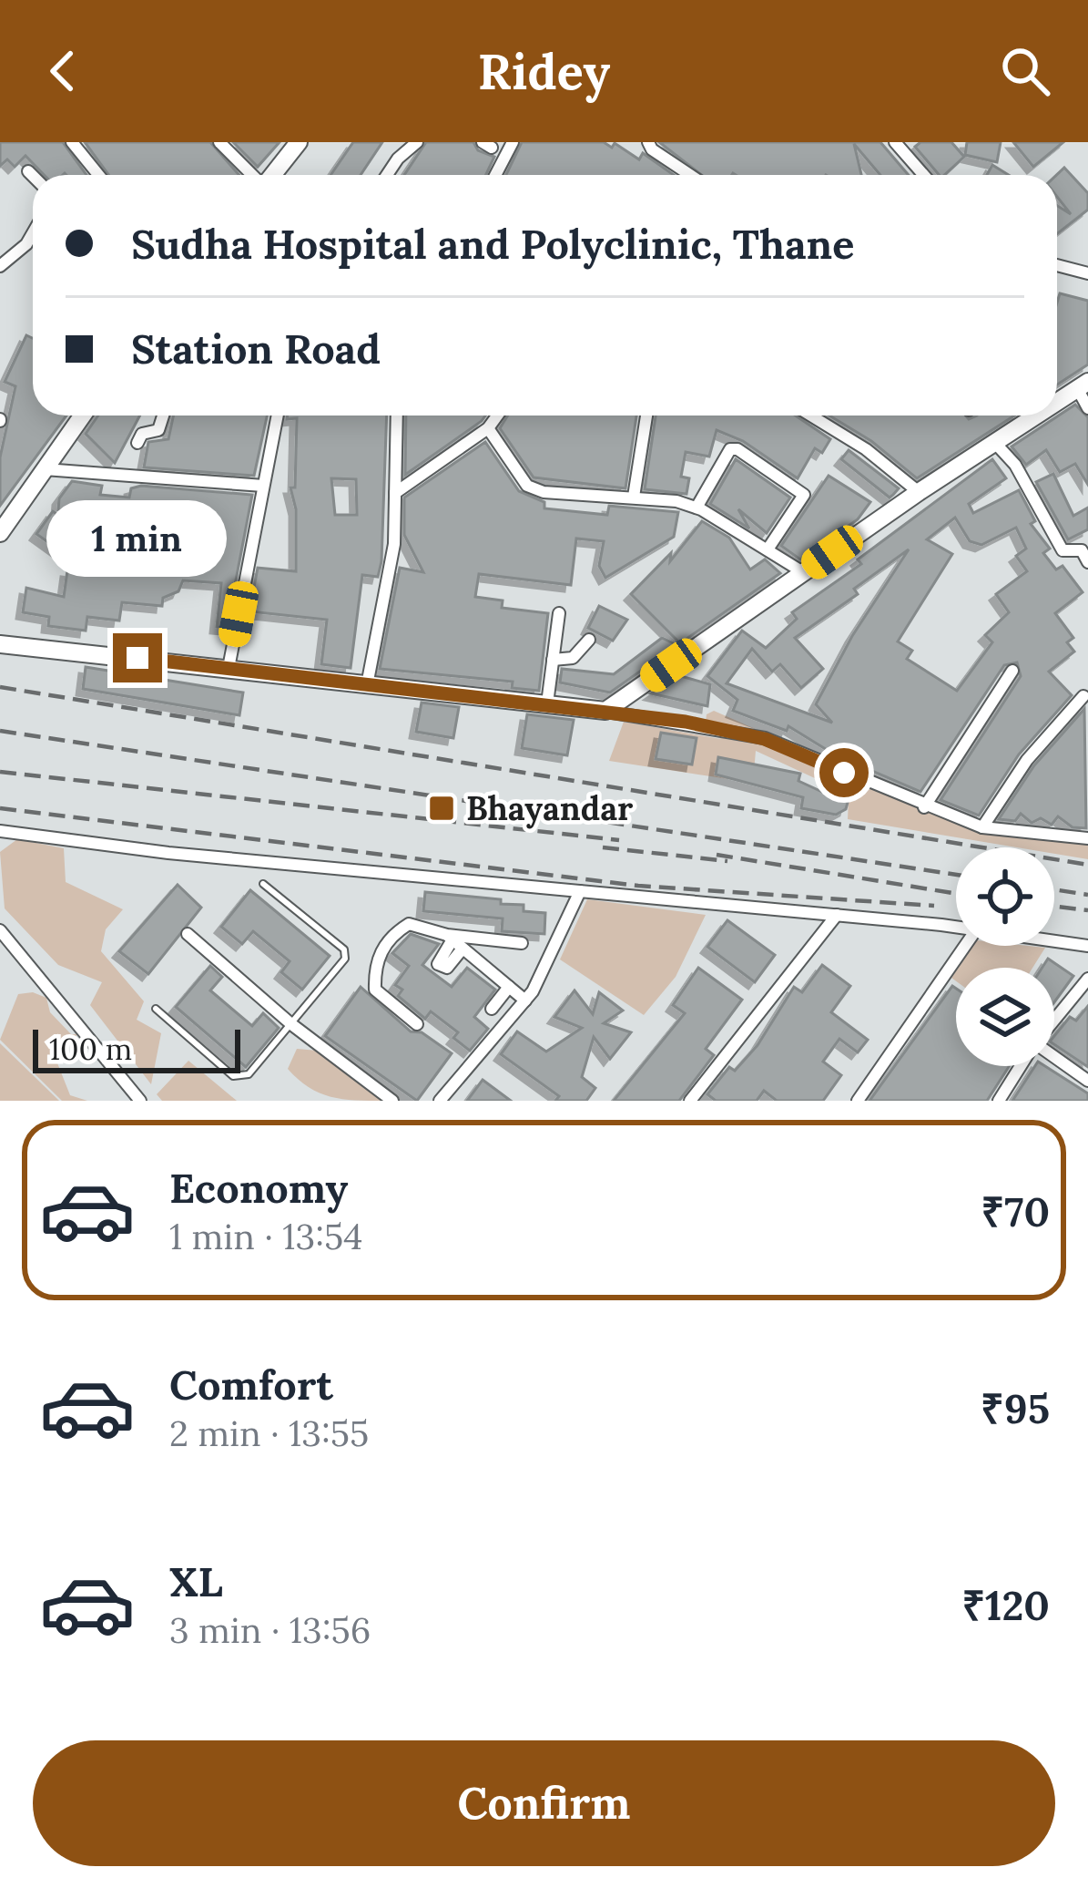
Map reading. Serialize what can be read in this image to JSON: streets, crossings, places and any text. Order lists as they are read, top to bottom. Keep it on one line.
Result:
{"places":{"transit":["Bhayandar"]},"scale_bar":"100 m","page":{"header":"Ridey","banner":["Sudha Hospital and Polyclinic, Thane","Station Road"],"bubble":"1 min","scale":"100 m","list":[{"name":"Economy","note":"1 min · 13:54","value":"₹70"},{"name":"Comfort","note":"2 min · 13:55","value":"₹95"},{"name":"XL","note":"3 min · 13:56","value":"₹120"}],"buttons":"Confirm"}}
